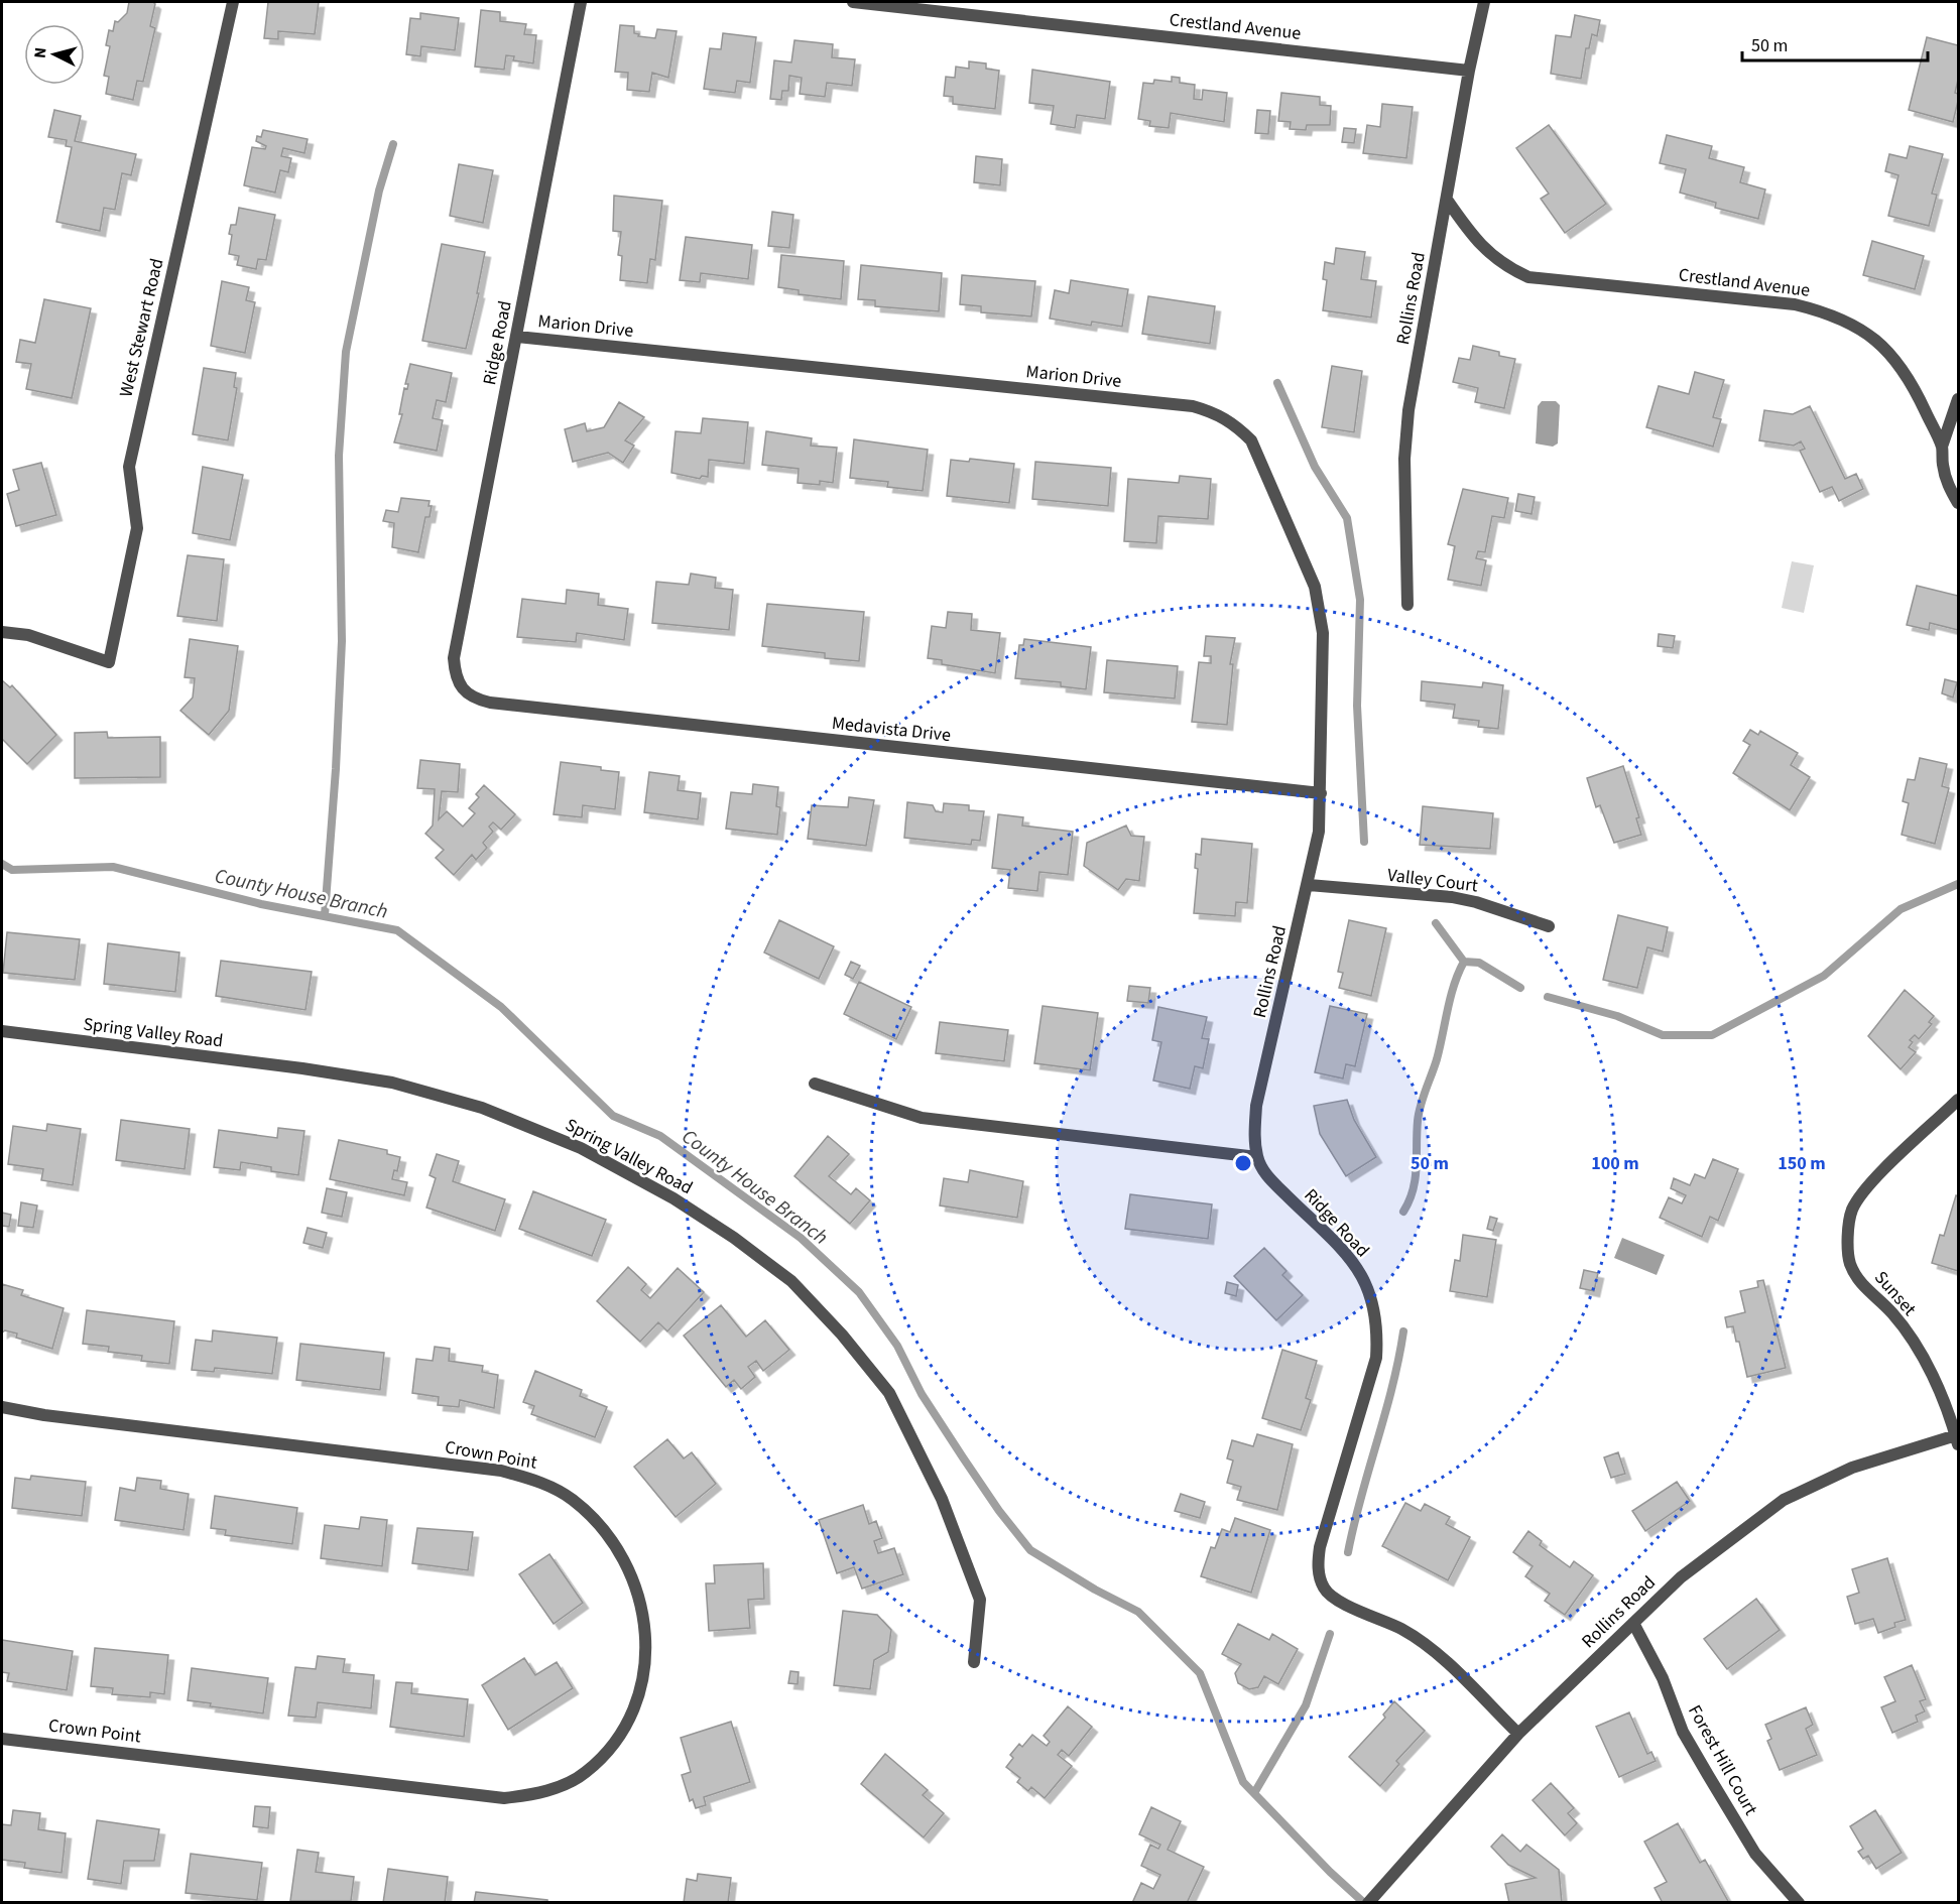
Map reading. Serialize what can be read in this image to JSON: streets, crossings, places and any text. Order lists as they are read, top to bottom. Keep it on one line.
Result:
{"streets":{"street":["Crestland Avenue","Rollins Road","Marion Drive","West Stewart Road","Ridge Road","Medavista Drive","Valley Court","Spring Valley Road","Sunset","Crown Point","Forest Hill Court"]},"crossings":[["Crestland Avenue","Rollins Road"],["Rollins Road","Marion Drive"],["Rollins Road","Ridge Road"],["Rollins Road","Medavista Drive"],["Rollins Road","Valley Court"],["Rollins Road","Sunset"],["Rollins Road","Forest Hill Court"],["Marion Drive","Ridge Road"],["Marion Drive","Medavista Drive"],["Ridge Road","Medavista Drive"]],"water":["County House Branch"],"scale_bar":"50 m","north":"left","rings":["50 m","100 m","150 m"]}
